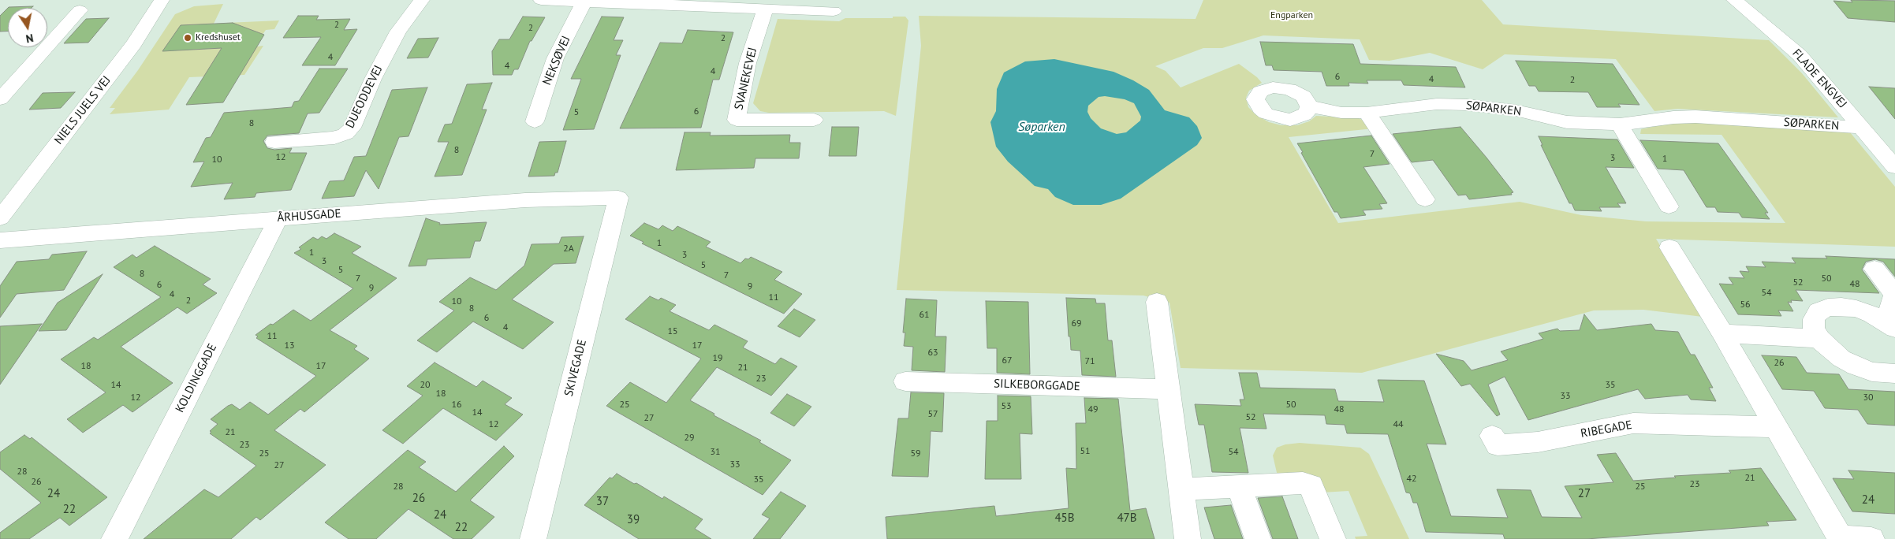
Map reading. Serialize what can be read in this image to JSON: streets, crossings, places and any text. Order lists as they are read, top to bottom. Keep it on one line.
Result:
{"streets":{"street":["NEKSØVEJ","SVANEKEVEJ","FLADE ENGVEJ","DUEODDEVEJ","SØPARKEN","NIELS JUELS VEJ","ÅRHUSGADE","SKIVEGADE","KOLDINGGADE","SILKEBORGGADE","RIBEGADE"]},"crossings":[["FLADE ENGVEJ","SØPARKEN"],["ÅRHUSGADE","SKIVEGADE"],["ÅRHUSGADE","KOLDINGGADE"]],"water":["Søparken"],"parks":["Engparken"],"places":["Kredshuset"],"house_numbers":["2","2","2","4","4","4","6","4","2","6","5","8","8","7","12","3","1","10","1","2A","1","3","3","5","5","8","7","7","50","52","48","6","9","9","54","4","11","2","10","56","8","61","6","69","4","15","11","13","17","63","19","67","71","26","18","17","21","23","14","20","35","18","33","12","30","16","25","50","53","49","48","14","57","52","27","12","44","21","29","23","51","31","54","25","59","33","27","28","21","42","35","26","23","28","25","24","27","26","24","37","22","24","45B","47B","39","22"],"north":"bottom"}
